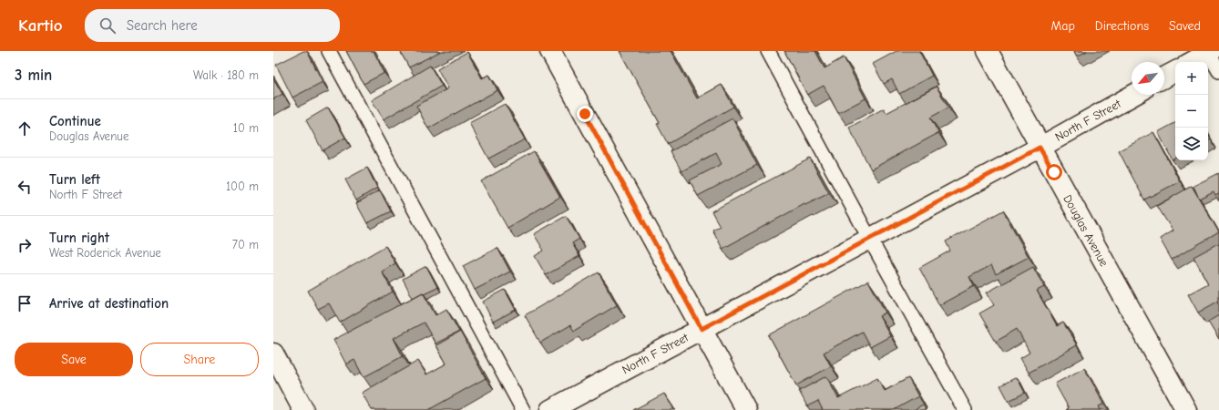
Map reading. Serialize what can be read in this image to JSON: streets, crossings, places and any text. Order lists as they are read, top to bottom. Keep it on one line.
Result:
{"streets":{"street":["North F Street","Douglas Avenue"]},"crossings":[["North F Street","Douglas Avenue"]],"north":"bottom left","page":{"header":"Kartio","search":"Search here","nav":["Map","Directions","Saved"],"heading":["3 min","Walk · 180 m"],"map_buttons":["+","−"],"list":[["Continue","Douglas Avenue","10 m"],["Turn left","North F Street","100 m"],["Turn right","West Roderick Avenue","70 m"],"Arrive at destination"],"buttons":["Save","Share"]}}
